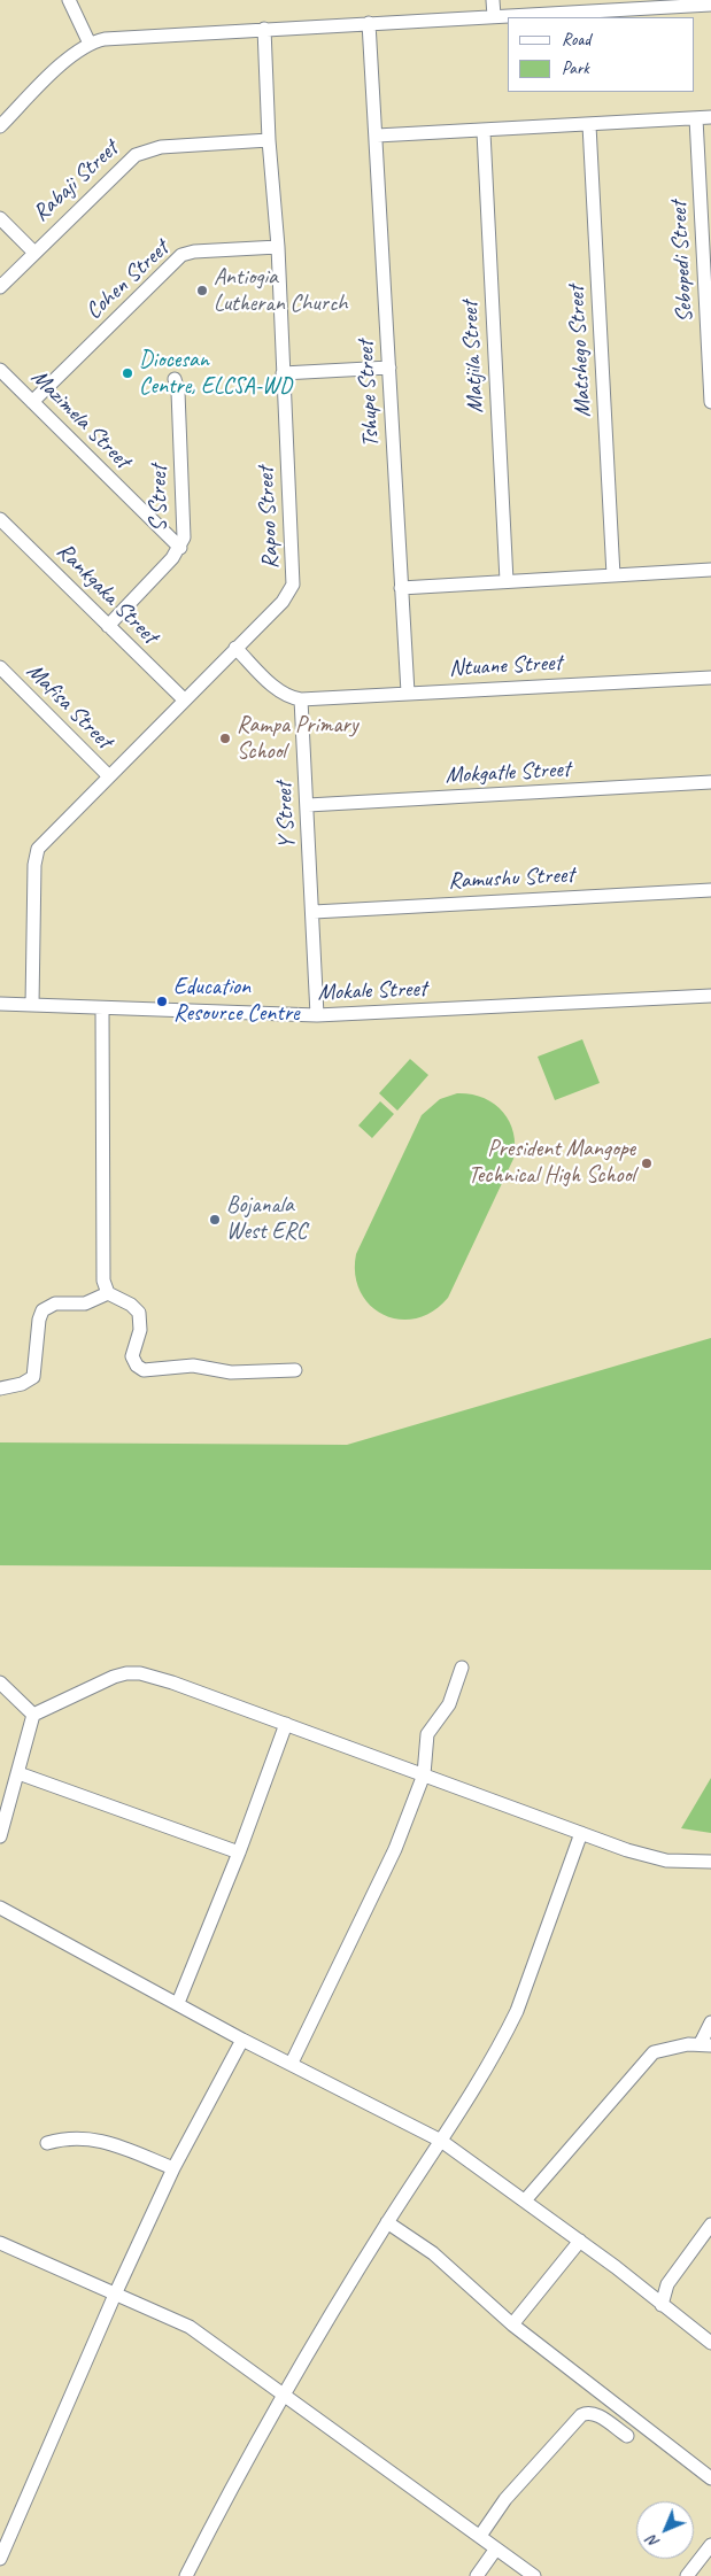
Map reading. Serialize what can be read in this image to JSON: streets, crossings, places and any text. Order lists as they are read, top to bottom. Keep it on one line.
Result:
{"streets":{"street":["Rabaji Street","Sebopedi Street","Cohen Street","Matshego Street","Matjila Street","Tshupe Street","Mazimela Street","S Street","Rapoo Street","Rankgaka Street","Ntuane Street","Mafisa Street","Mokgatle Street","Y Street","Ramushu Street","Mokale Street"]},"crossings":[["Rabaji Street","Rapoo Street"],["Cohen Street","Mazimela Street"],["Cohen Street","Rapoo Street"],["Tshupe Street","Ntuane Street"],["Mazimela Street","S Street"],["S Street","Rankgaka Street"],["Rapoo Street","Rankgaka Street"],["Rapoo Street","Mafisa Street"],["Rapoo Street","Mokale Street"],["Ntuane Street","Y Street"],["Mokgatle Street","Y Street"],["Y Street","Ramushu Street"],["Y Street","Mokale Street"]],"places":["Antiogia Lutheran Church","Diocesan Centre, ELCSA-WD","Rampa Primary School","Education Resource Centre","President Mangope Technical High School","Bojanala West ERC"],"legend":["Road","Park"],"north":"bottom left"}
